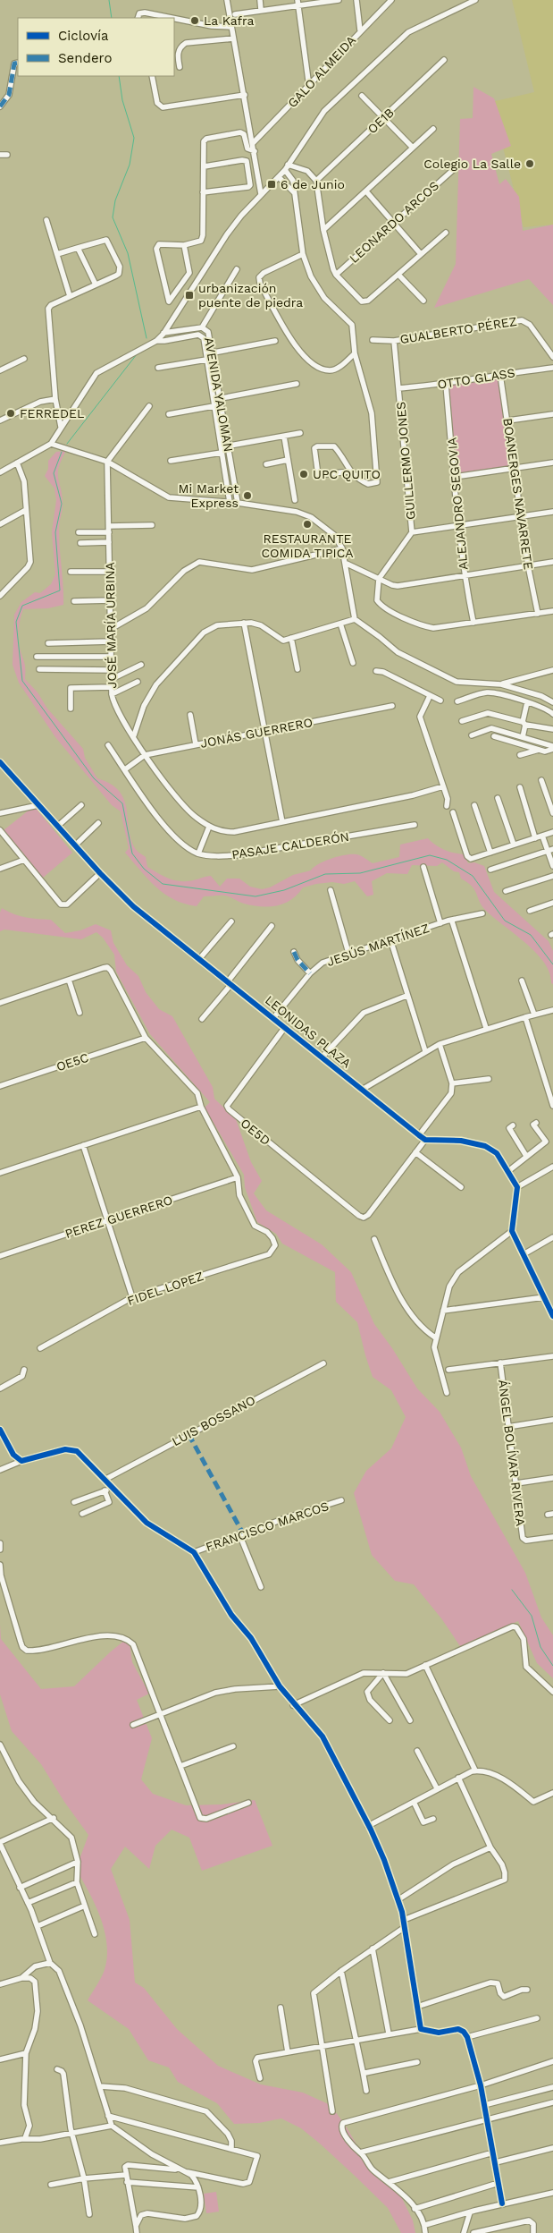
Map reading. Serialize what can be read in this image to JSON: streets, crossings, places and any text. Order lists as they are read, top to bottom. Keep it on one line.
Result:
{"streets":{"street":["GALO ALMEIDA","OE1B","LEONARDO ARCOS","GUALBERTO PÉREZ","OTTO GLASS","AVENIDA YALOMAN","GUILLERMO JONES","BOANERGES NAVARRETE","ALEJANDRO SEGOVIA","JOSÉ MARÍA URBINA","JONÁS GUERRERO","PASAJE CALDERÓN","JESÚS MARTÍNEZ","LEONIDAS PLAZA","OE5C","OE5D","PEREZ GUERRERO","FIDEL LOPEZ","LUIS BOSSANO","ÁNGEL BOLÍVAR RIVERA","FRANCISCO MARCOS"]},"crossings":[["GUALBERTO PÉREZ","GUILLERMO JONES"],["OTTO GLASS","GUILLERMO JONES"],["OTTO GLASS","BOANERGES NAVARRETE"],["OTTO GLASS","ALEJANDRO SEGOVIA"],["JOSÉ MARÍA URBINA","JONÁS GUERRERO"],["JONÁS GUERRERO","PASAJE CALDERÓN"],["JESÚS MARTÍNEZ","LEONIDAS PLAZA"],["LEONIDAS PLAZA","OE5D"],["PEREZ GUERRERO","FIDEL LOPEZ"]],"places":{"other":["La Kafra","Colegio La Salle","FERREDEL","UPC QUITO","Mi Market Express","RESTAURANTE COMIDA TIPICA"],"transit":["6 de Junio","urbanización puente de piedra"]},"legend":["Ciclovía","Sendero"]}
